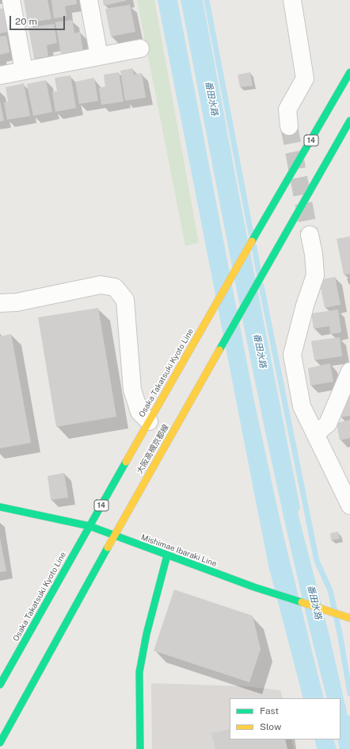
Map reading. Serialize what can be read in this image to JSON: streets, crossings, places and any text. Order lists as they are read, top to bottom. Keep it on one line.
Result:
{"streets":{"main road":["14","Osaka Takatsuki Kyoto Line","大阪高槻京都線","Mishimae Ibaraki Line"]},"crossings":[["Osaka Takatsuki Kyoto Line","Mishimae Ibaraki Line"],["大阪高槻京都線","Mishimae Ibaraki Line"]],"water":["番田水路"],"legend":["Fast","Slow"],"scale_bar":"20 m"}
